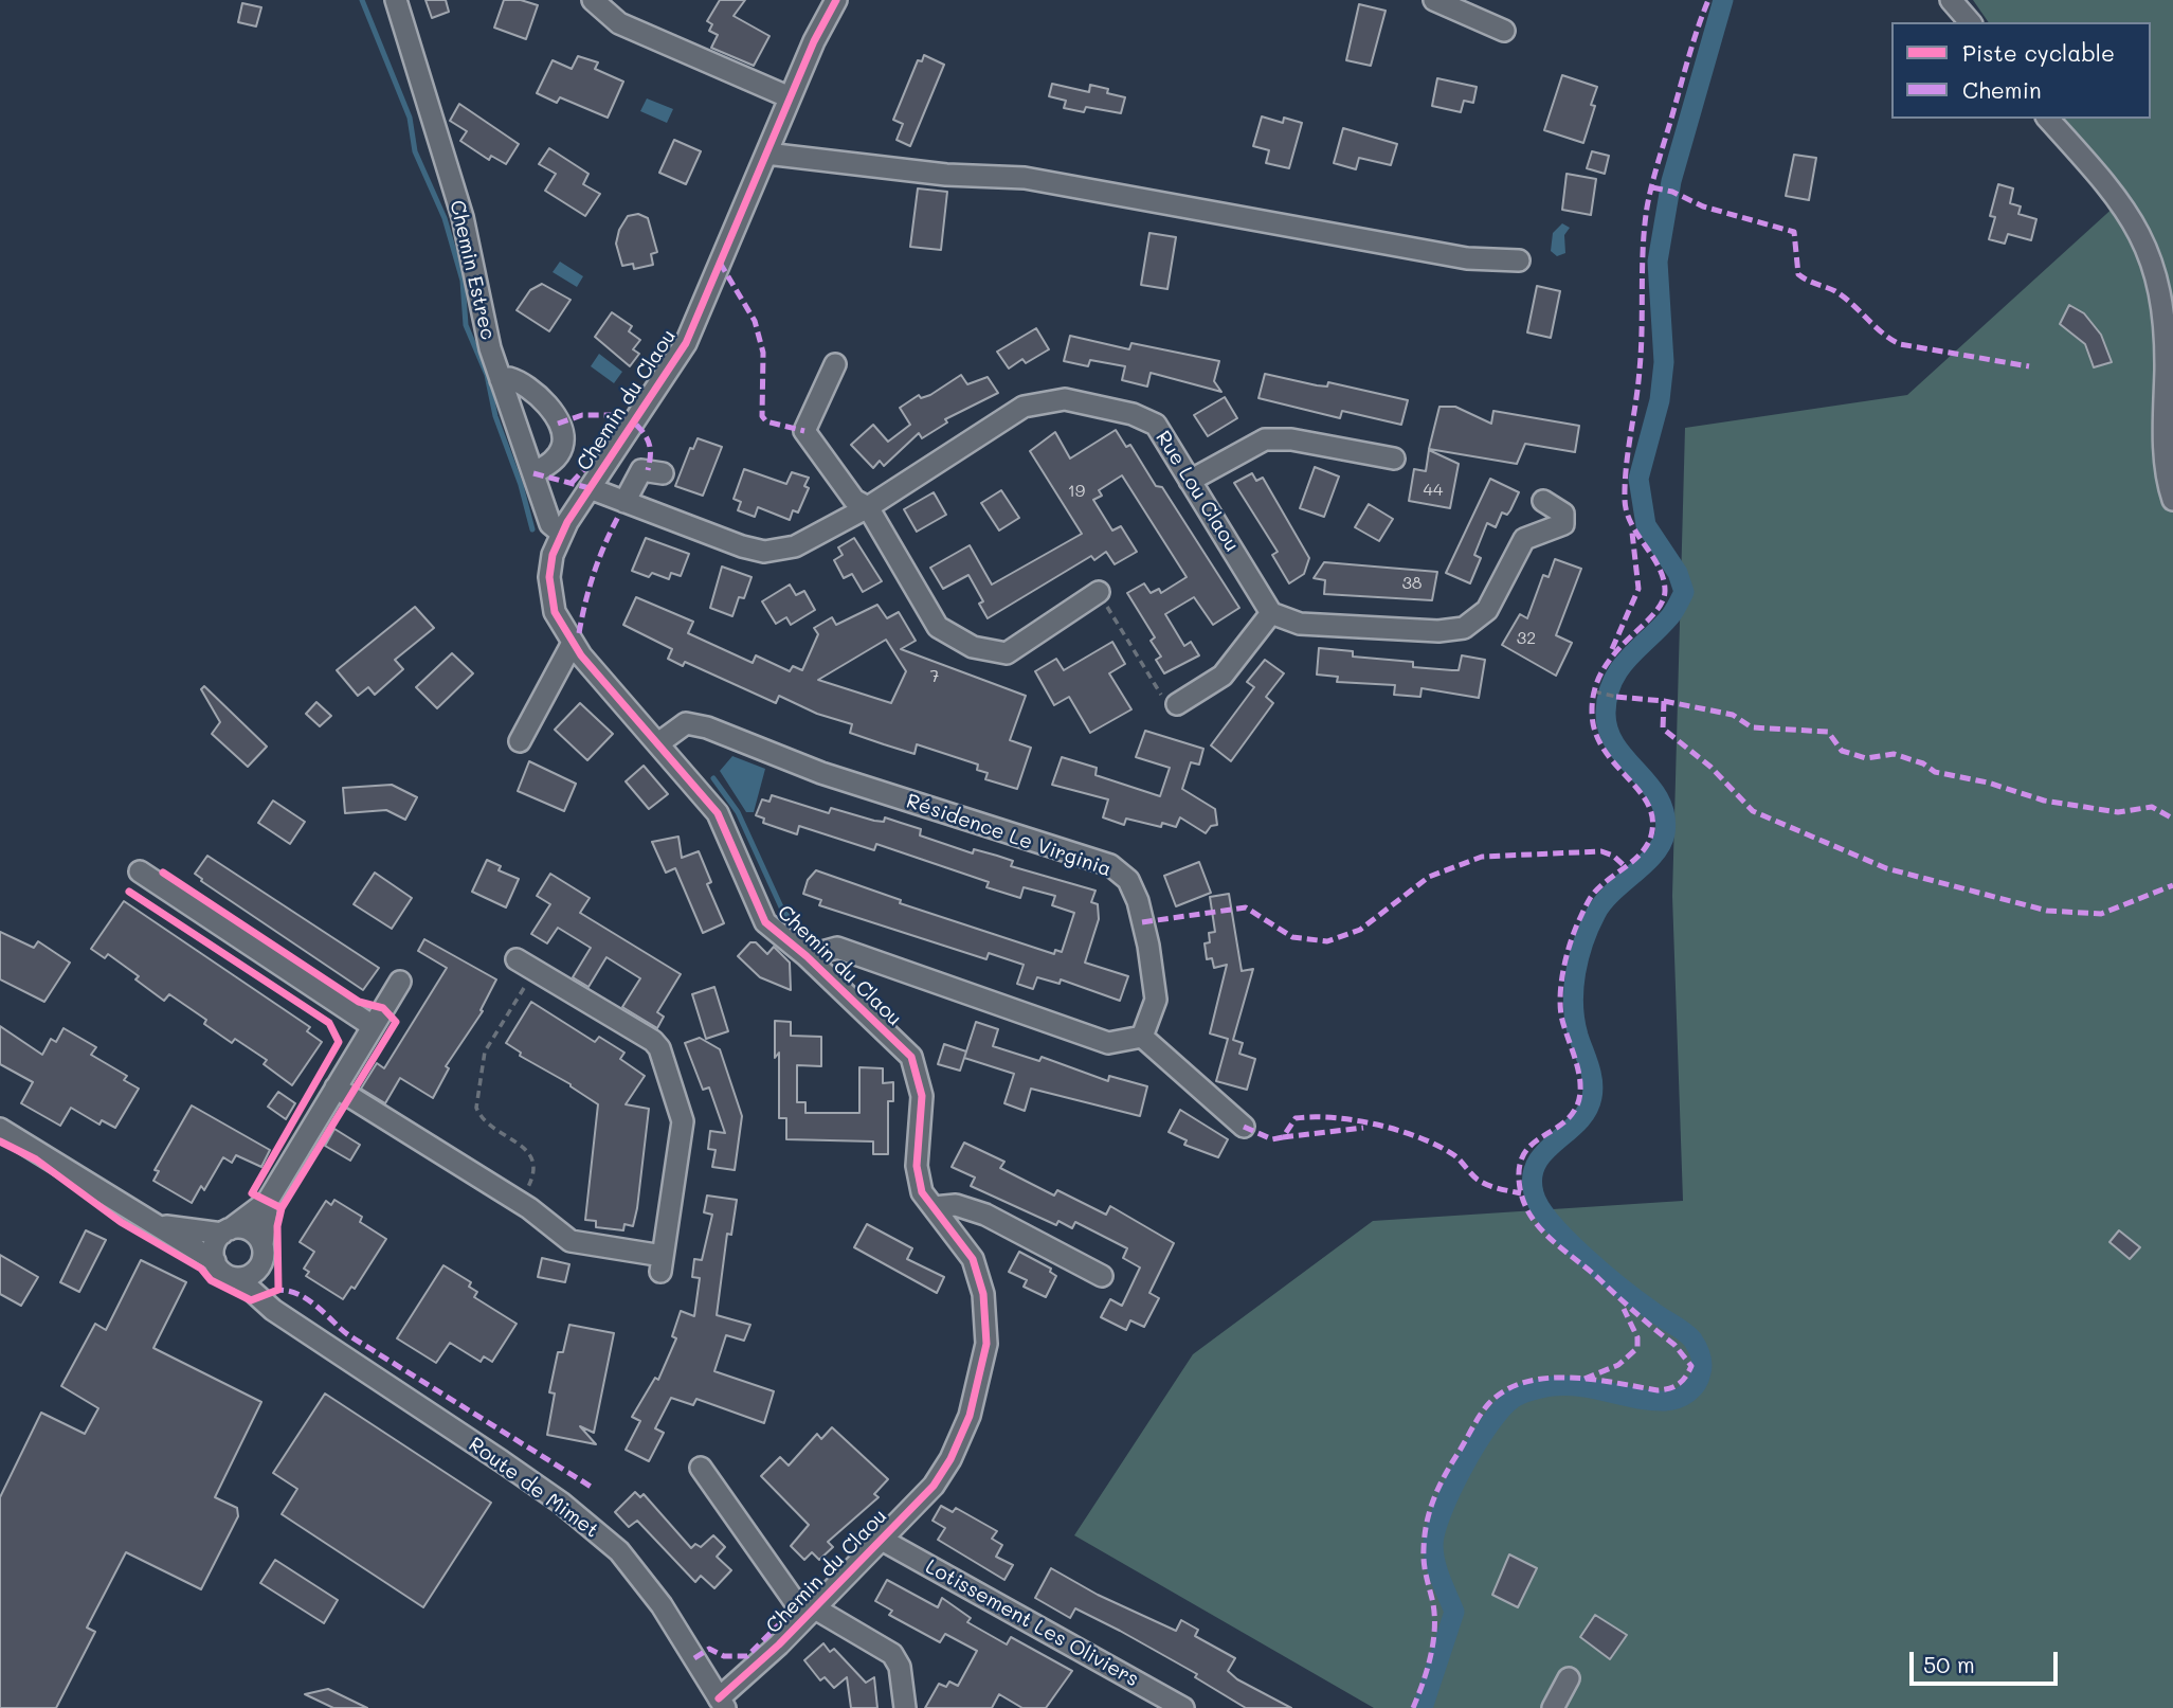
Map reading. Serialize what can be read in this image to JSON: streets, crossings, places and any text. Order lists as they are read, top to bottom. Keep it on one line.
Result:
{"streets":{"street":["Chemin Estrec","Chemin du Claou","Rue Lou Claou","Résidence Le Virginia","Route de Mimet","Lotissement Les Oliviers"]},"crossings":[["Chemin Estrec","Chemin du Claou"],["Chemin du Claou","Rue Lou Claou"],["Chemin du Claou","Résidence Le Virginia"],["Chemin du Claou","Route de Mimet"],["Chemin du Claou","Lotissement Les Oliviers"]],"house_numbers":["44","19","38","32","7"],"legend":["Piste cyclable","Chemin"],"scale_bar":"50 m"}
